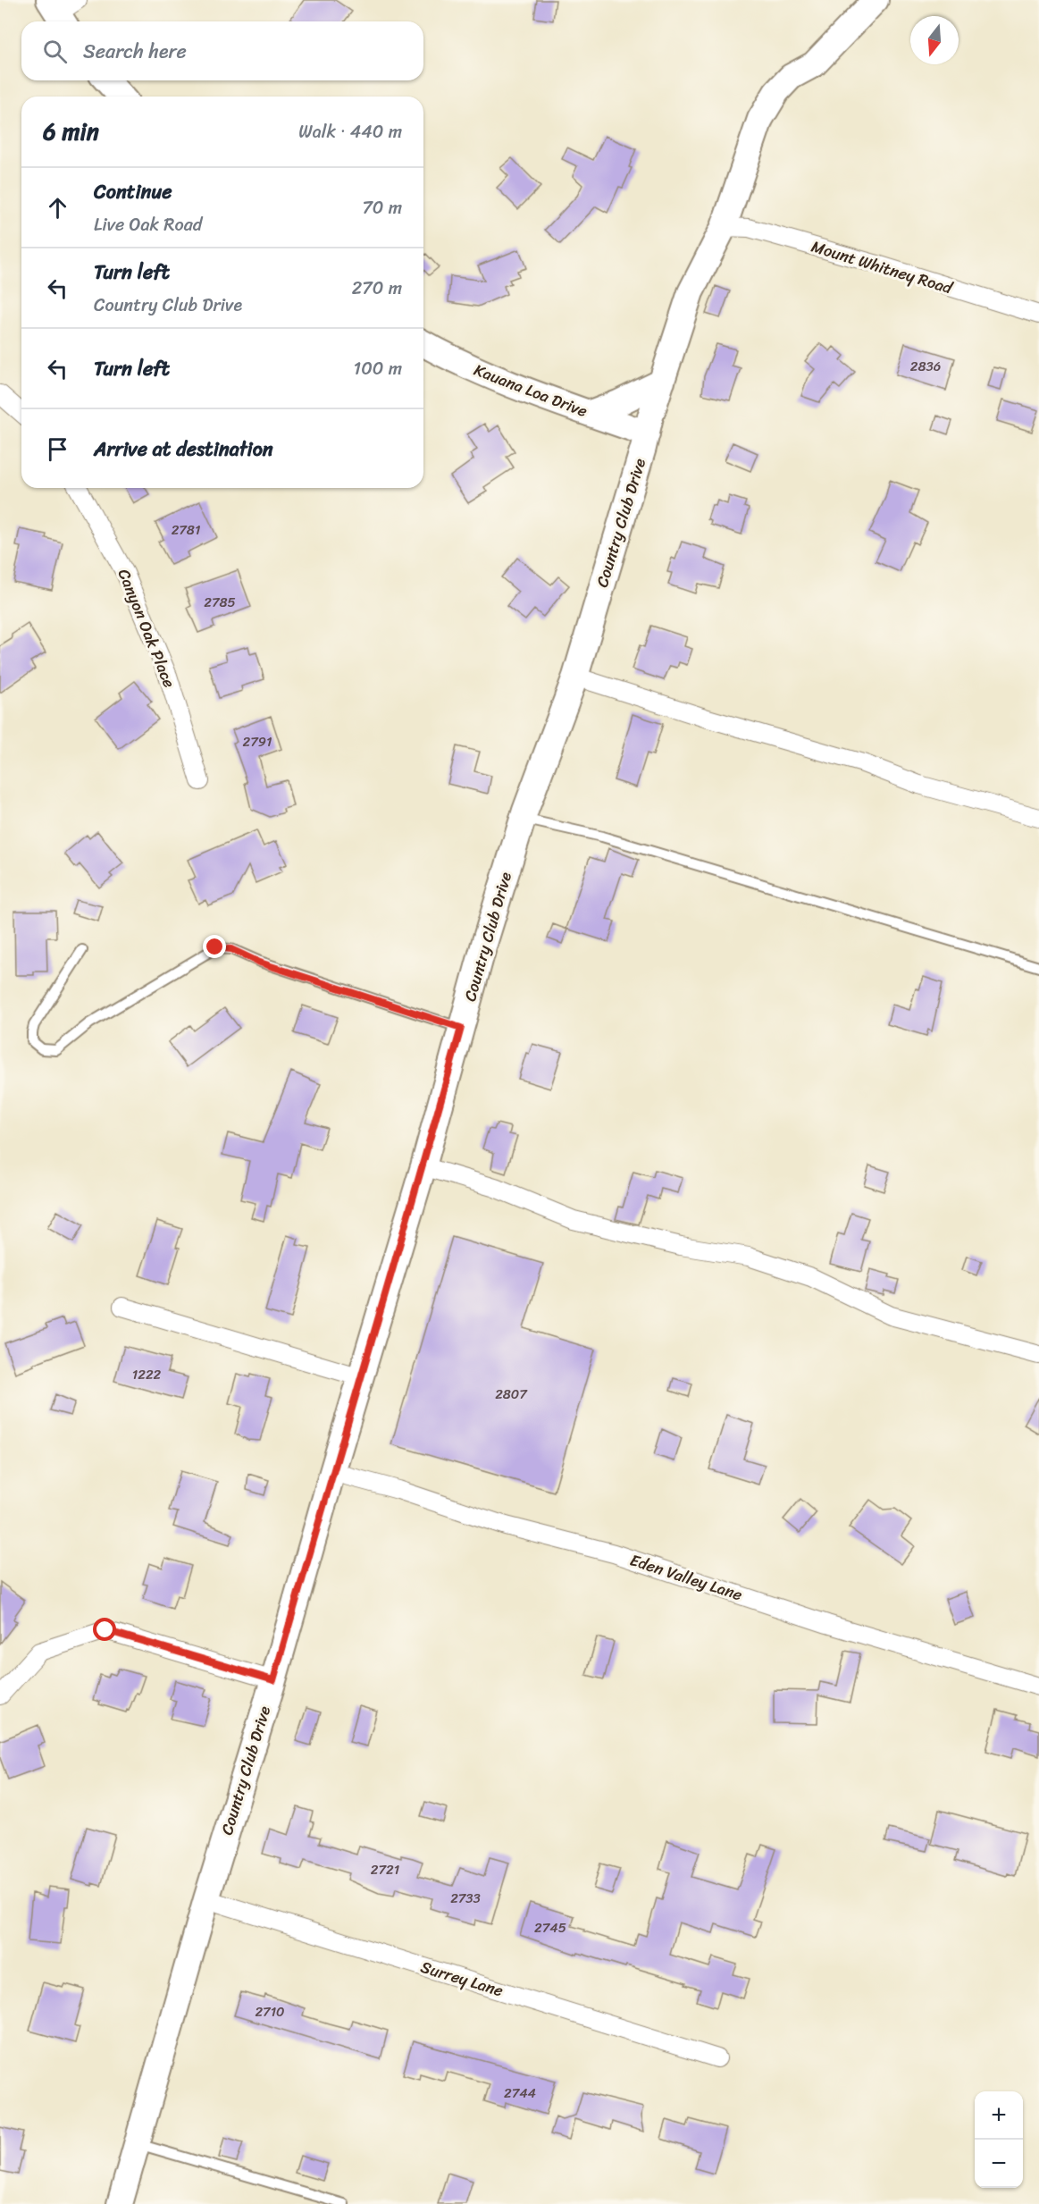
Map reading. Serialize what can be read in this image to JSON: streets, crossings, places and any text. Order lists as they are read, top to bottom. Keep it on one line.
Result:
{"streets":{"street":["Mount Whitney Road","Kauana Loa Drive","Country Club Drive","Canyon Oak Place","Eden Valley Lane","Surrey Lane"]},"crossings":[["Mount Whitney Road","Country Club Drive"],["Kauana Loa Drive","Country Club Drive"],["Country Club Drive","Eden Valley Lane"],["Country Club Drive","Surrey Lane"]],"house_numbers":["2836","2781","2785","2791","1222","2807","2721","2733","2745","2710","2744"],"north":"bottom","page":{"search":"Search here","heading":["6 min","Walk · 440 m"],"list":[["Continue","Live Oak Road","70 m"],["Turn left","Country Club Drive","270 m"],["Turn left","100 m"],"Arrive at destination"],"map_buttons":["+","−"]}}
